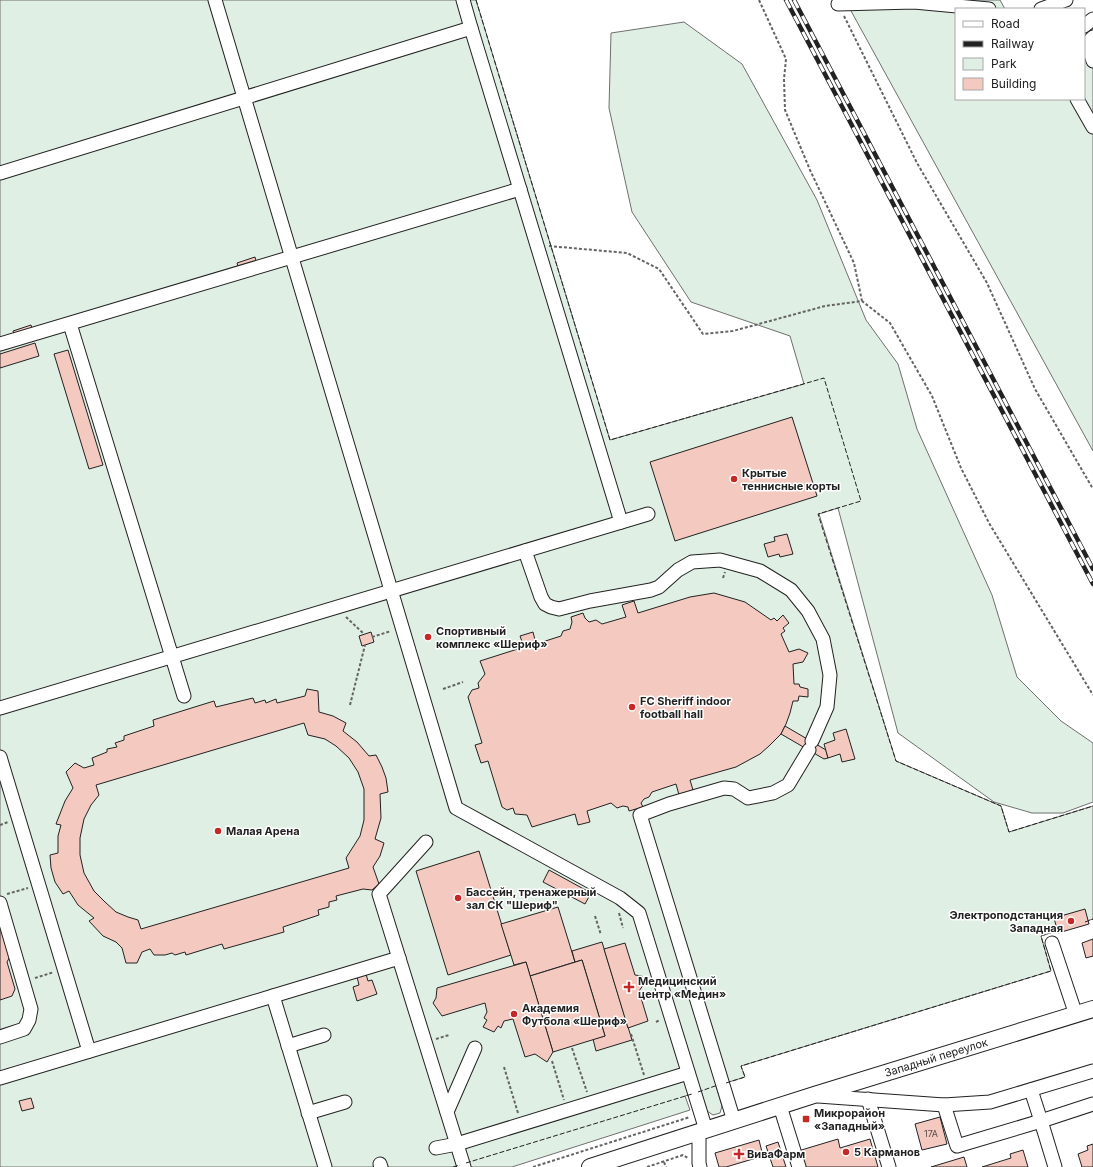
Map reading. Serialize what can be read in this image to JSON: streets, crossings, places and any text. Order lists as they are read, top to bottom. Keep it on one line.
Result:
{"streets":{"main road":["Западный переулок"]},"places":{"other":["Крытые теннисные корты","Спортивный комплекс «Шериф»","FC Sheriff indoor football hall","Малая Арена","Бассейн, тренажерный зал СК \"Шериф\"","Электроподстанция Западная","Академия Футбола «Шериф»","5 Карманов"],"health":["Медицинский центр «Медин»","ВиваФарм"],"transit":["Микрорайон «Западный»"]},"house_numbers":["17А"],"legend":["Road","Railway","Park","Building"]}
